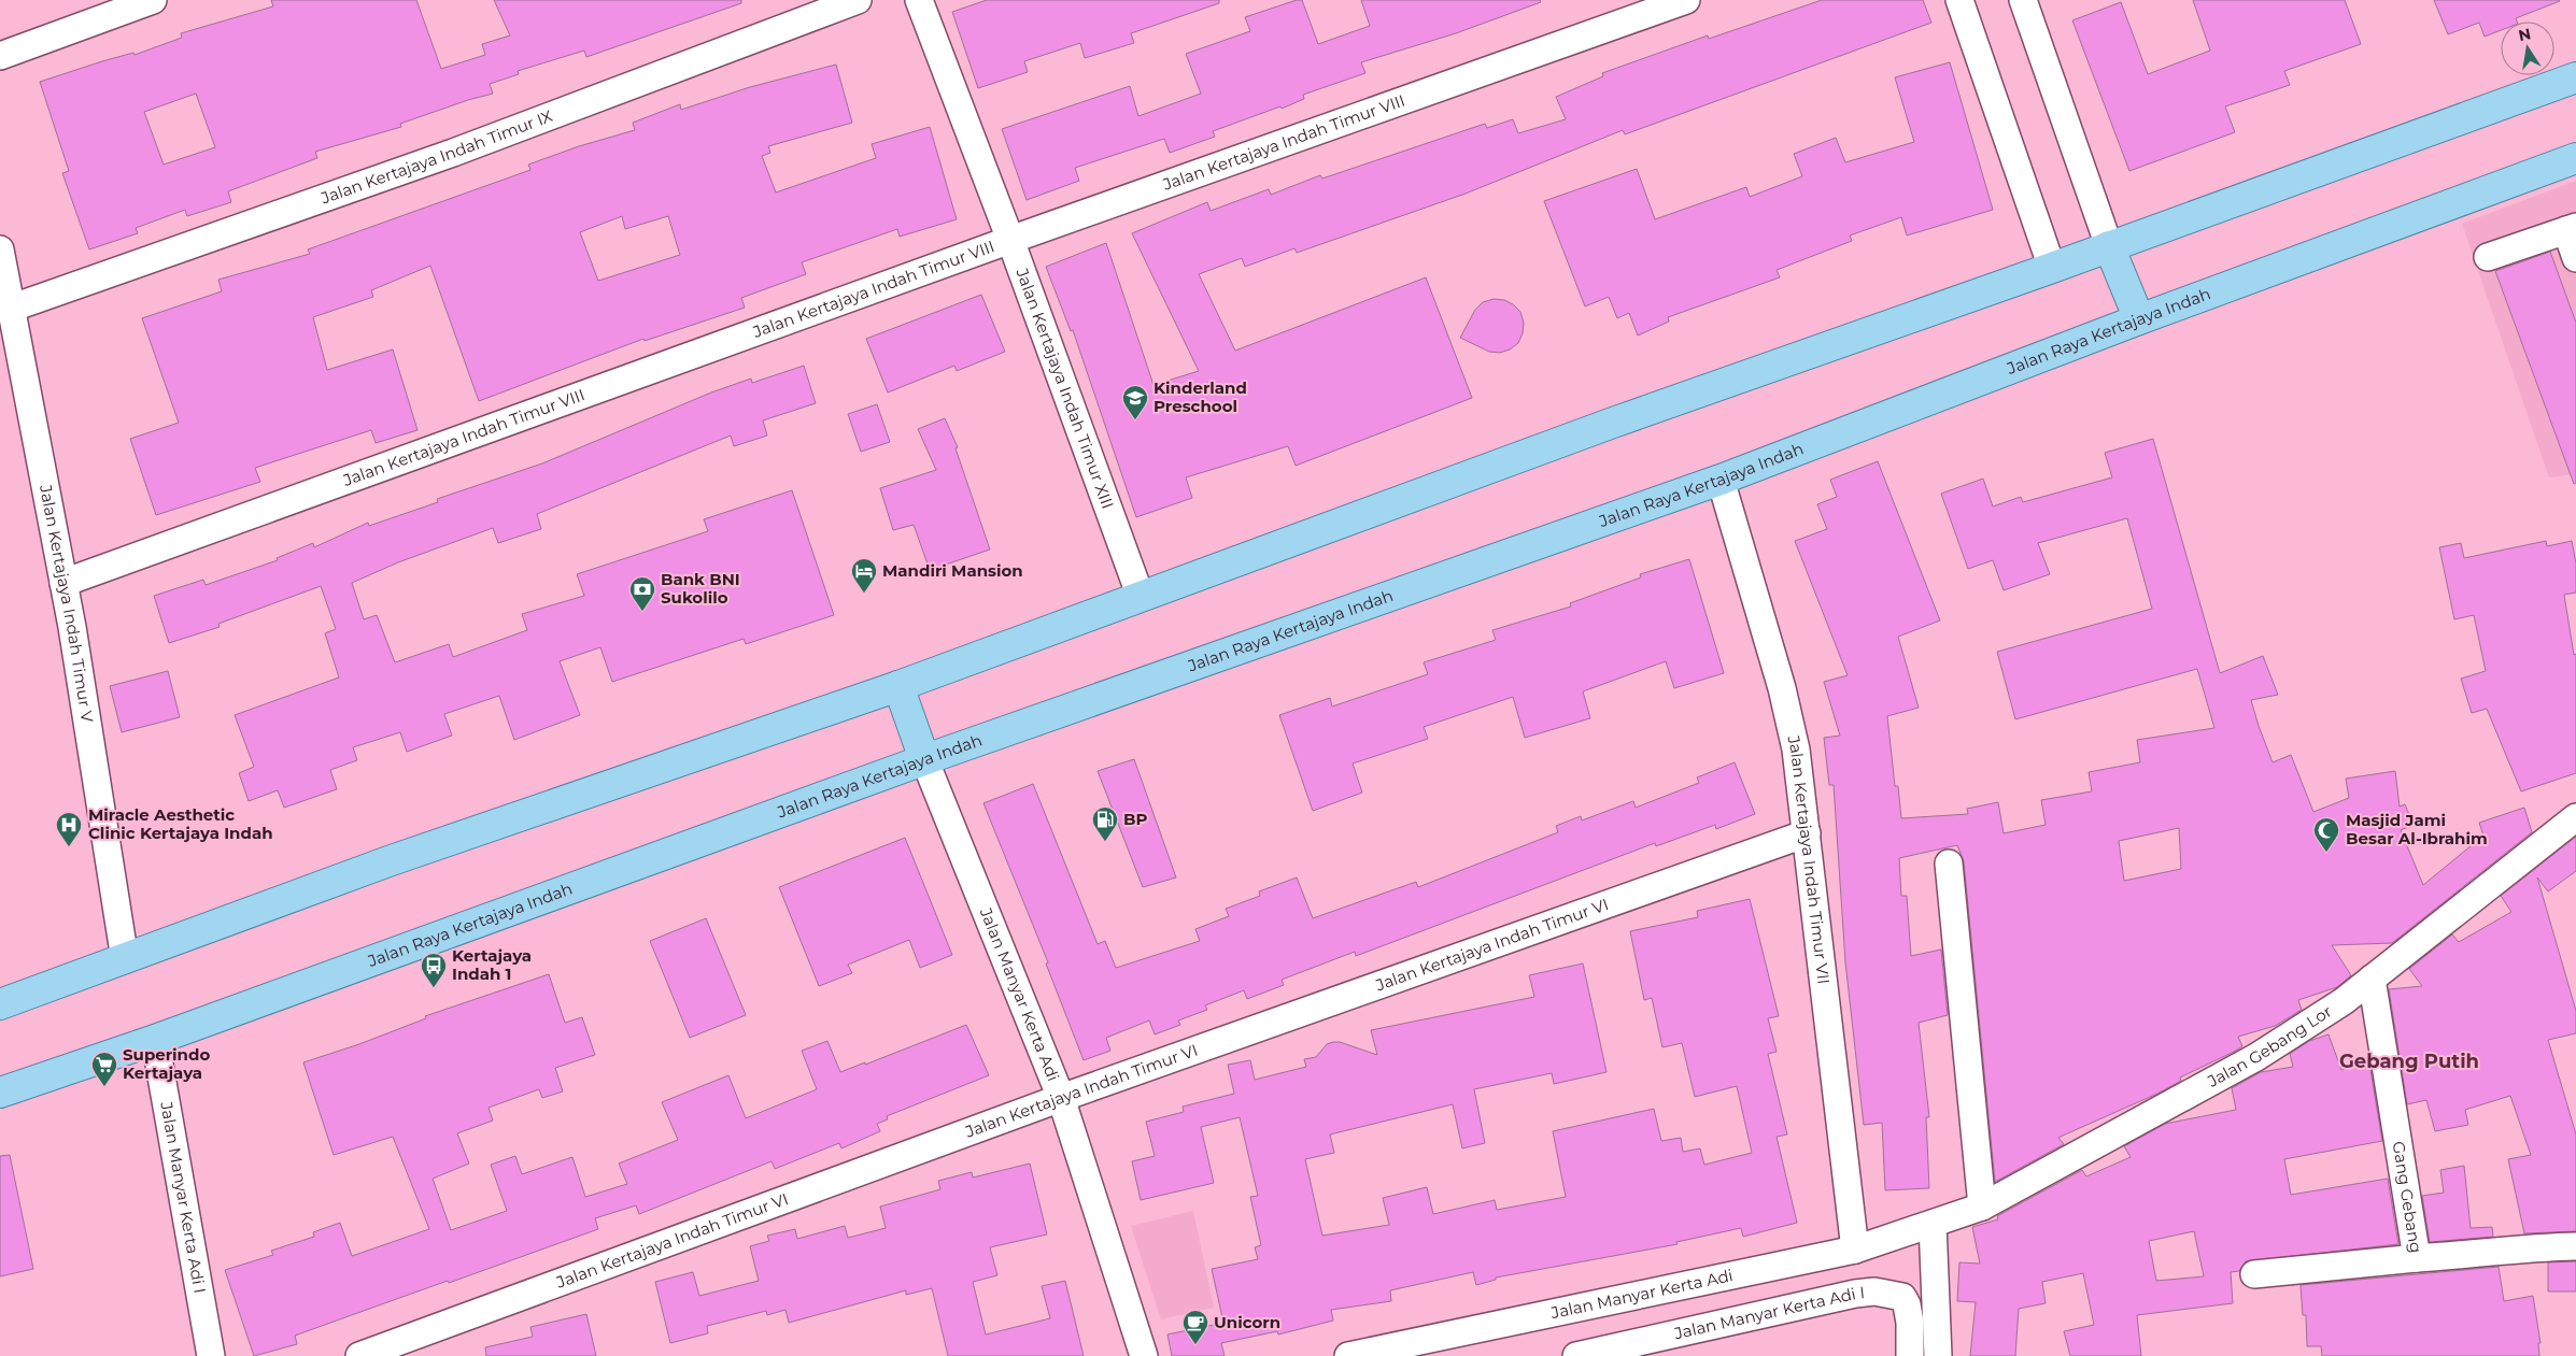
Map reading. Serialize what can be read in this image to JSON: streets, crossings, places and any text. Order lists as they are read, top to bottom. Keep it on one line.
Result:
{"streets":{"main road":["Jalan Raya Kertajaya Indah"],"street":["Jalan Kertajaya Indah Timur VIII","Jalan Kertajaya Indah Timur IX","Jalan Kertajaya Indah Timur XIII","Jalan Kertajaya Indah Timur V","Jalan Kertajaya Indah Timur VII","Jalan Kertajaya Indah Timur VI","Jalan Manyar Kerta Adi","Jalan Gebang Lor","Gang Gebang","Jalan Manyar Kerta Adi I"]},"crossings":[["Jalan Kertajaya Indah Timur VIII","Jalan Kertajaya Indah Timur XIII"],["Jalan Kertajaya Indah Timur VIII","Jalan Kertajaya Indah Timur V"],["Jalan Kertajaya Indah Timur IX","Jalan Kertajaya Indah Timur V"],["Jalan Raya Kertajaya Indah","Jalan Kertajaya Indah Timur VII"],["Jalan Raya Kertajaya Indah","Jalan Manyar Kerta Adi"],["Jalan Raya Kertajaya Indah","Jalan Manyar Kerta Adi I"],["Jalan Kertajaya Indah Timur VII","Jalan Kertajaya Indah Timur VI"],["Jalan Kertajaya Indah Timur VII","Jalan Manyar Kerta Adi"],["Jalan Kertajaya Indah Timur VI","Jalan Manyar Kerta Adi"],["Jalan Manyar Kerta Adi","Jalan Gebang Lor"],["Jalan Gebang Lor","Gang Gebang"]],"districts":["Gebang Putih"],"places":{"school or university":["Kinderland Preschool"],"hotel":["Mandiri Mansion"],"bank":["Bank BNI Sukolilo"],"fuel station":["BP"],"hospital":["Miracle Aesthetic Clinic Kertajaya Indah"],"mosque":["Masjid Jami Besar Al-Ibrahim"],"bus stop":["Kertajaya Indah 1"],"supermarket":["Superindo Kertajaya"],"cafe":["Unicorn"]},"north":"top"}
